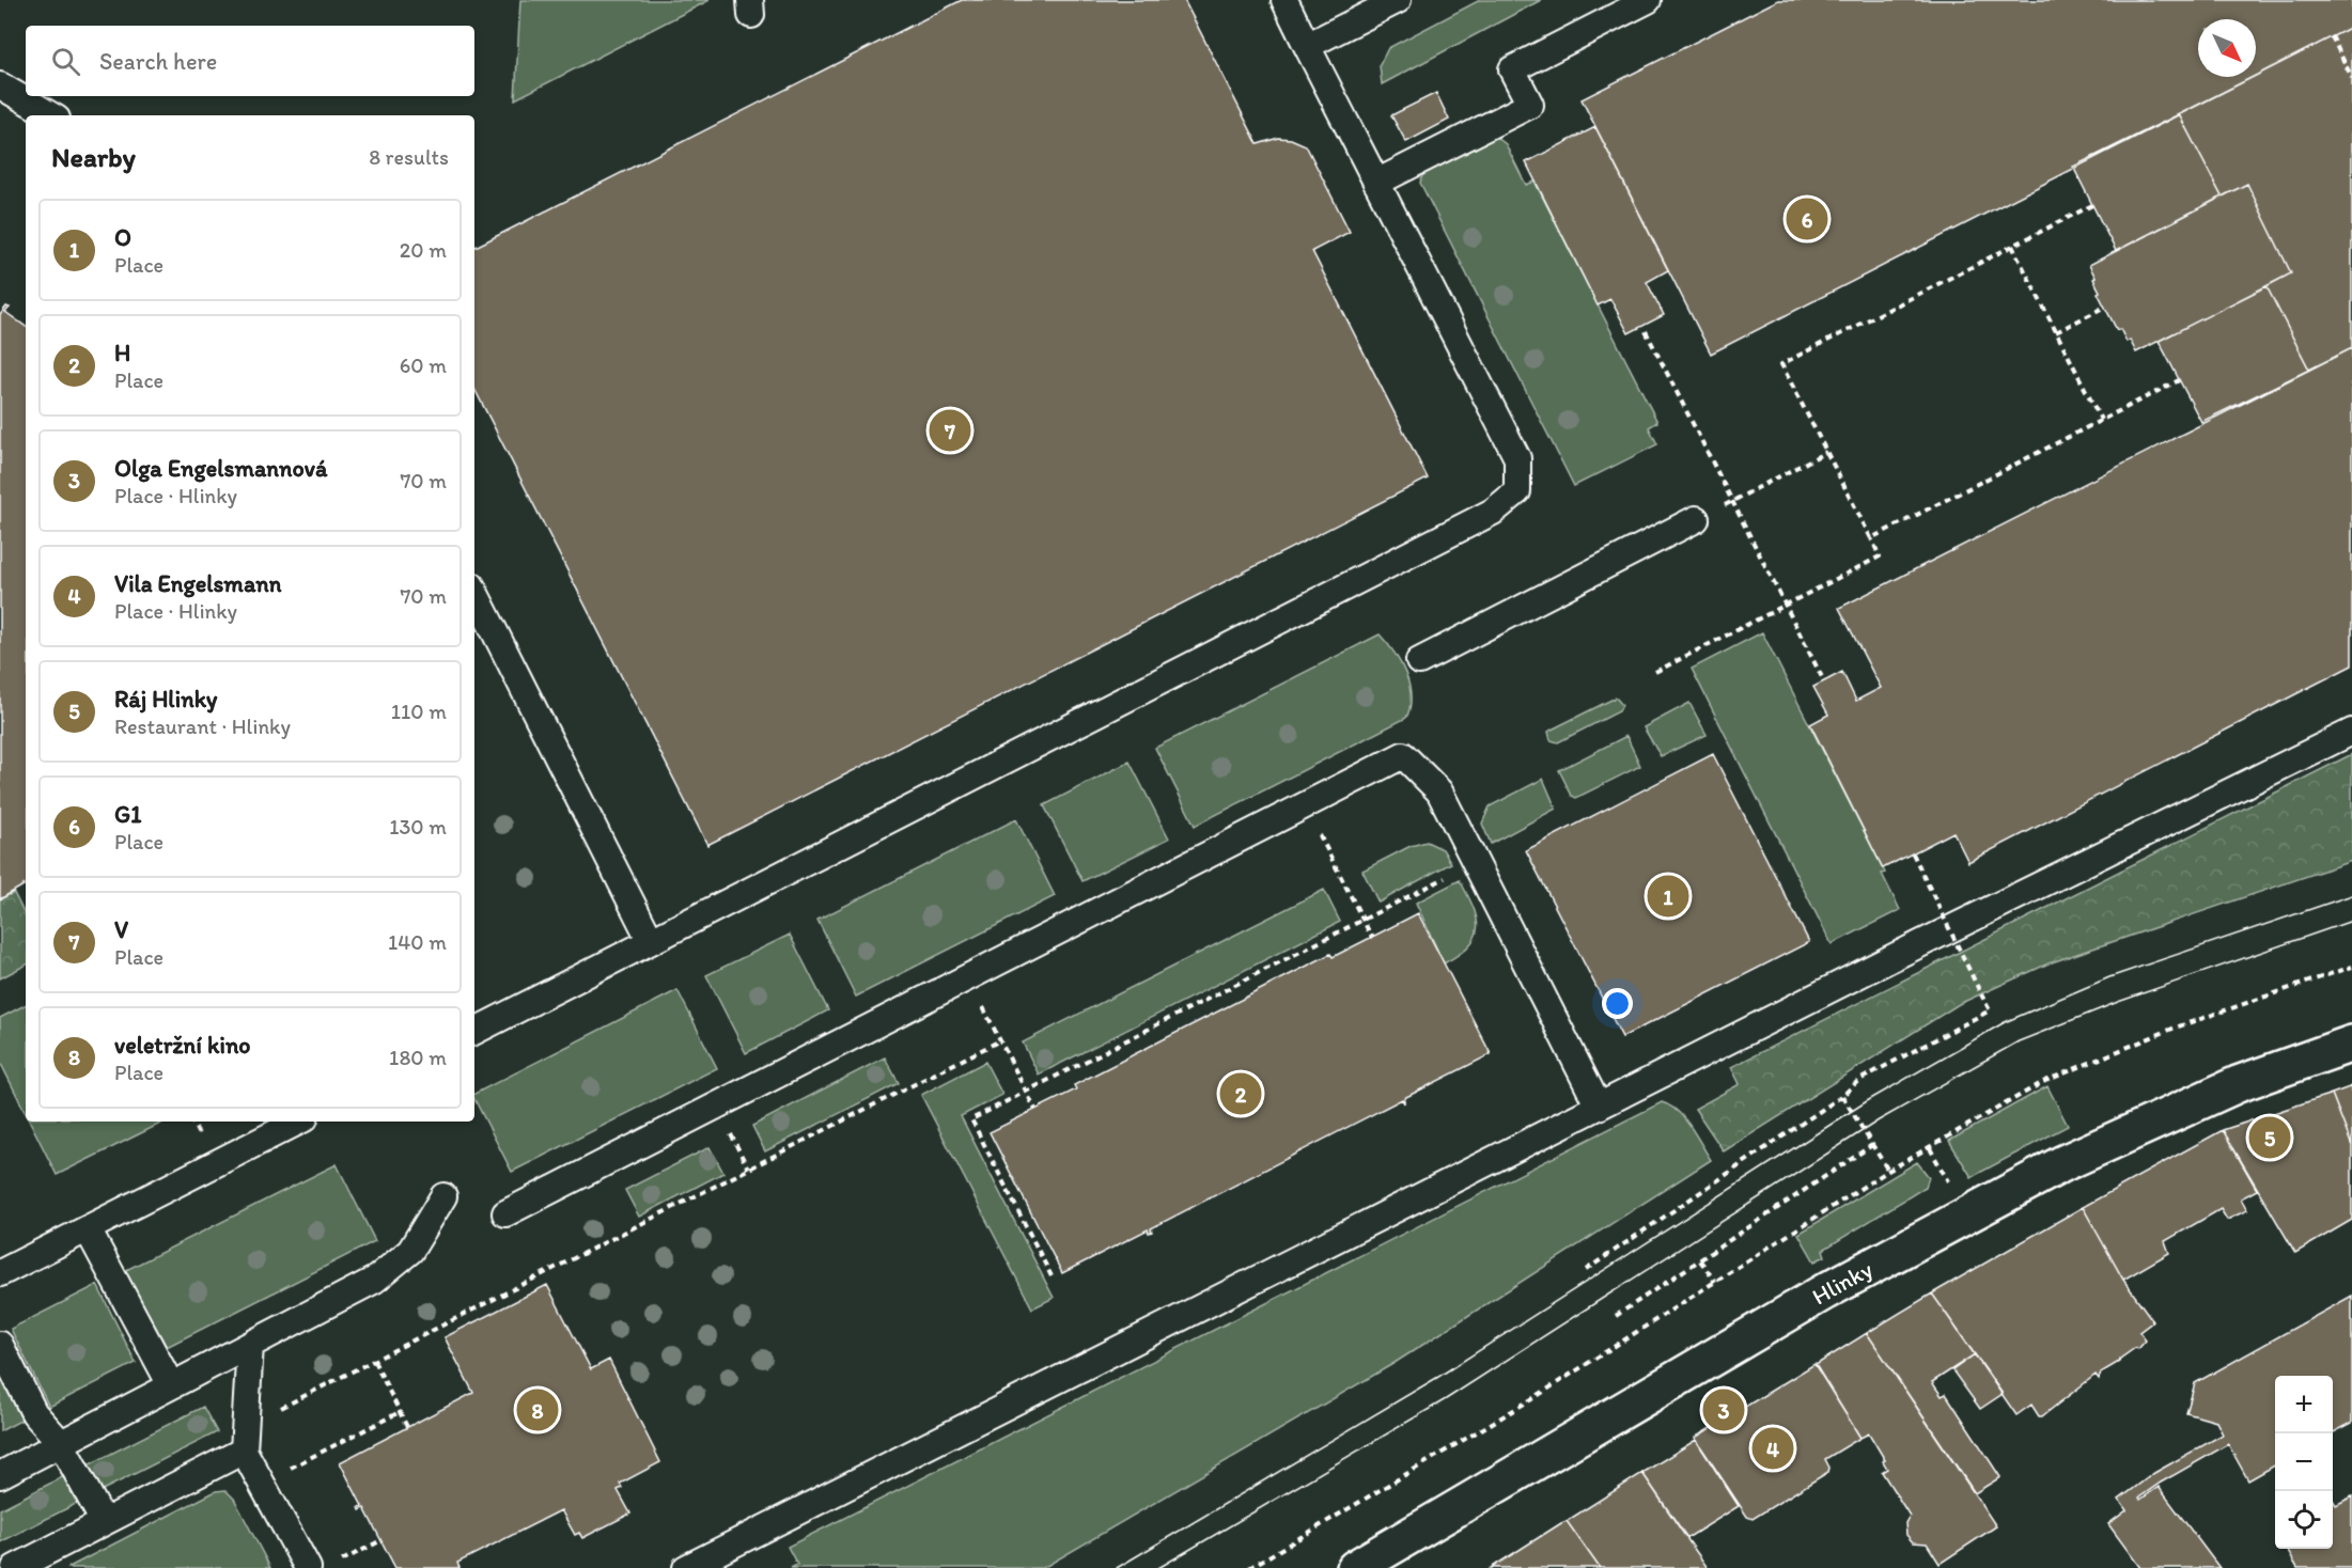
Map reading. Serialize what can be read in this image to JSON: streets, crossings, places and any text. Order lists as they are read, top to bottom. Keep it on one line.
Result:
{"streets":{"street":["Hlinky"]},"north":"bottom right","page":{"search":"Search here","heading":["Nearby","8 results"],"pins":["6","7","1","2","5","3","8","4"],"list":[{"mark":"1","name":"O","note":"Place","value":"20 m"},{"mark":"2","name":"H","note":"Place","value":"60 m"},{"mark":"3","name":"Olga Engelsmannová","note":"Place · Hlinky","value":"70 m"},{"mark":"4","name":"Vila Engelsmann","note":"Place · Hlinky","value":"70 m"},{"mark":"5","name":"Ráj Hlinky","note":"Restaurant · Hlinky","value":"110 m"},{"mark":"6","name":"G1","note":"Place","value":"130 m"},{"mark":"7","name":"V","note":"Place","value":"140 m"},{"mark":"8","name":"veletržní kino","note":"Place","value":"180 m"}],"map_buttons":["+","−"]}}
